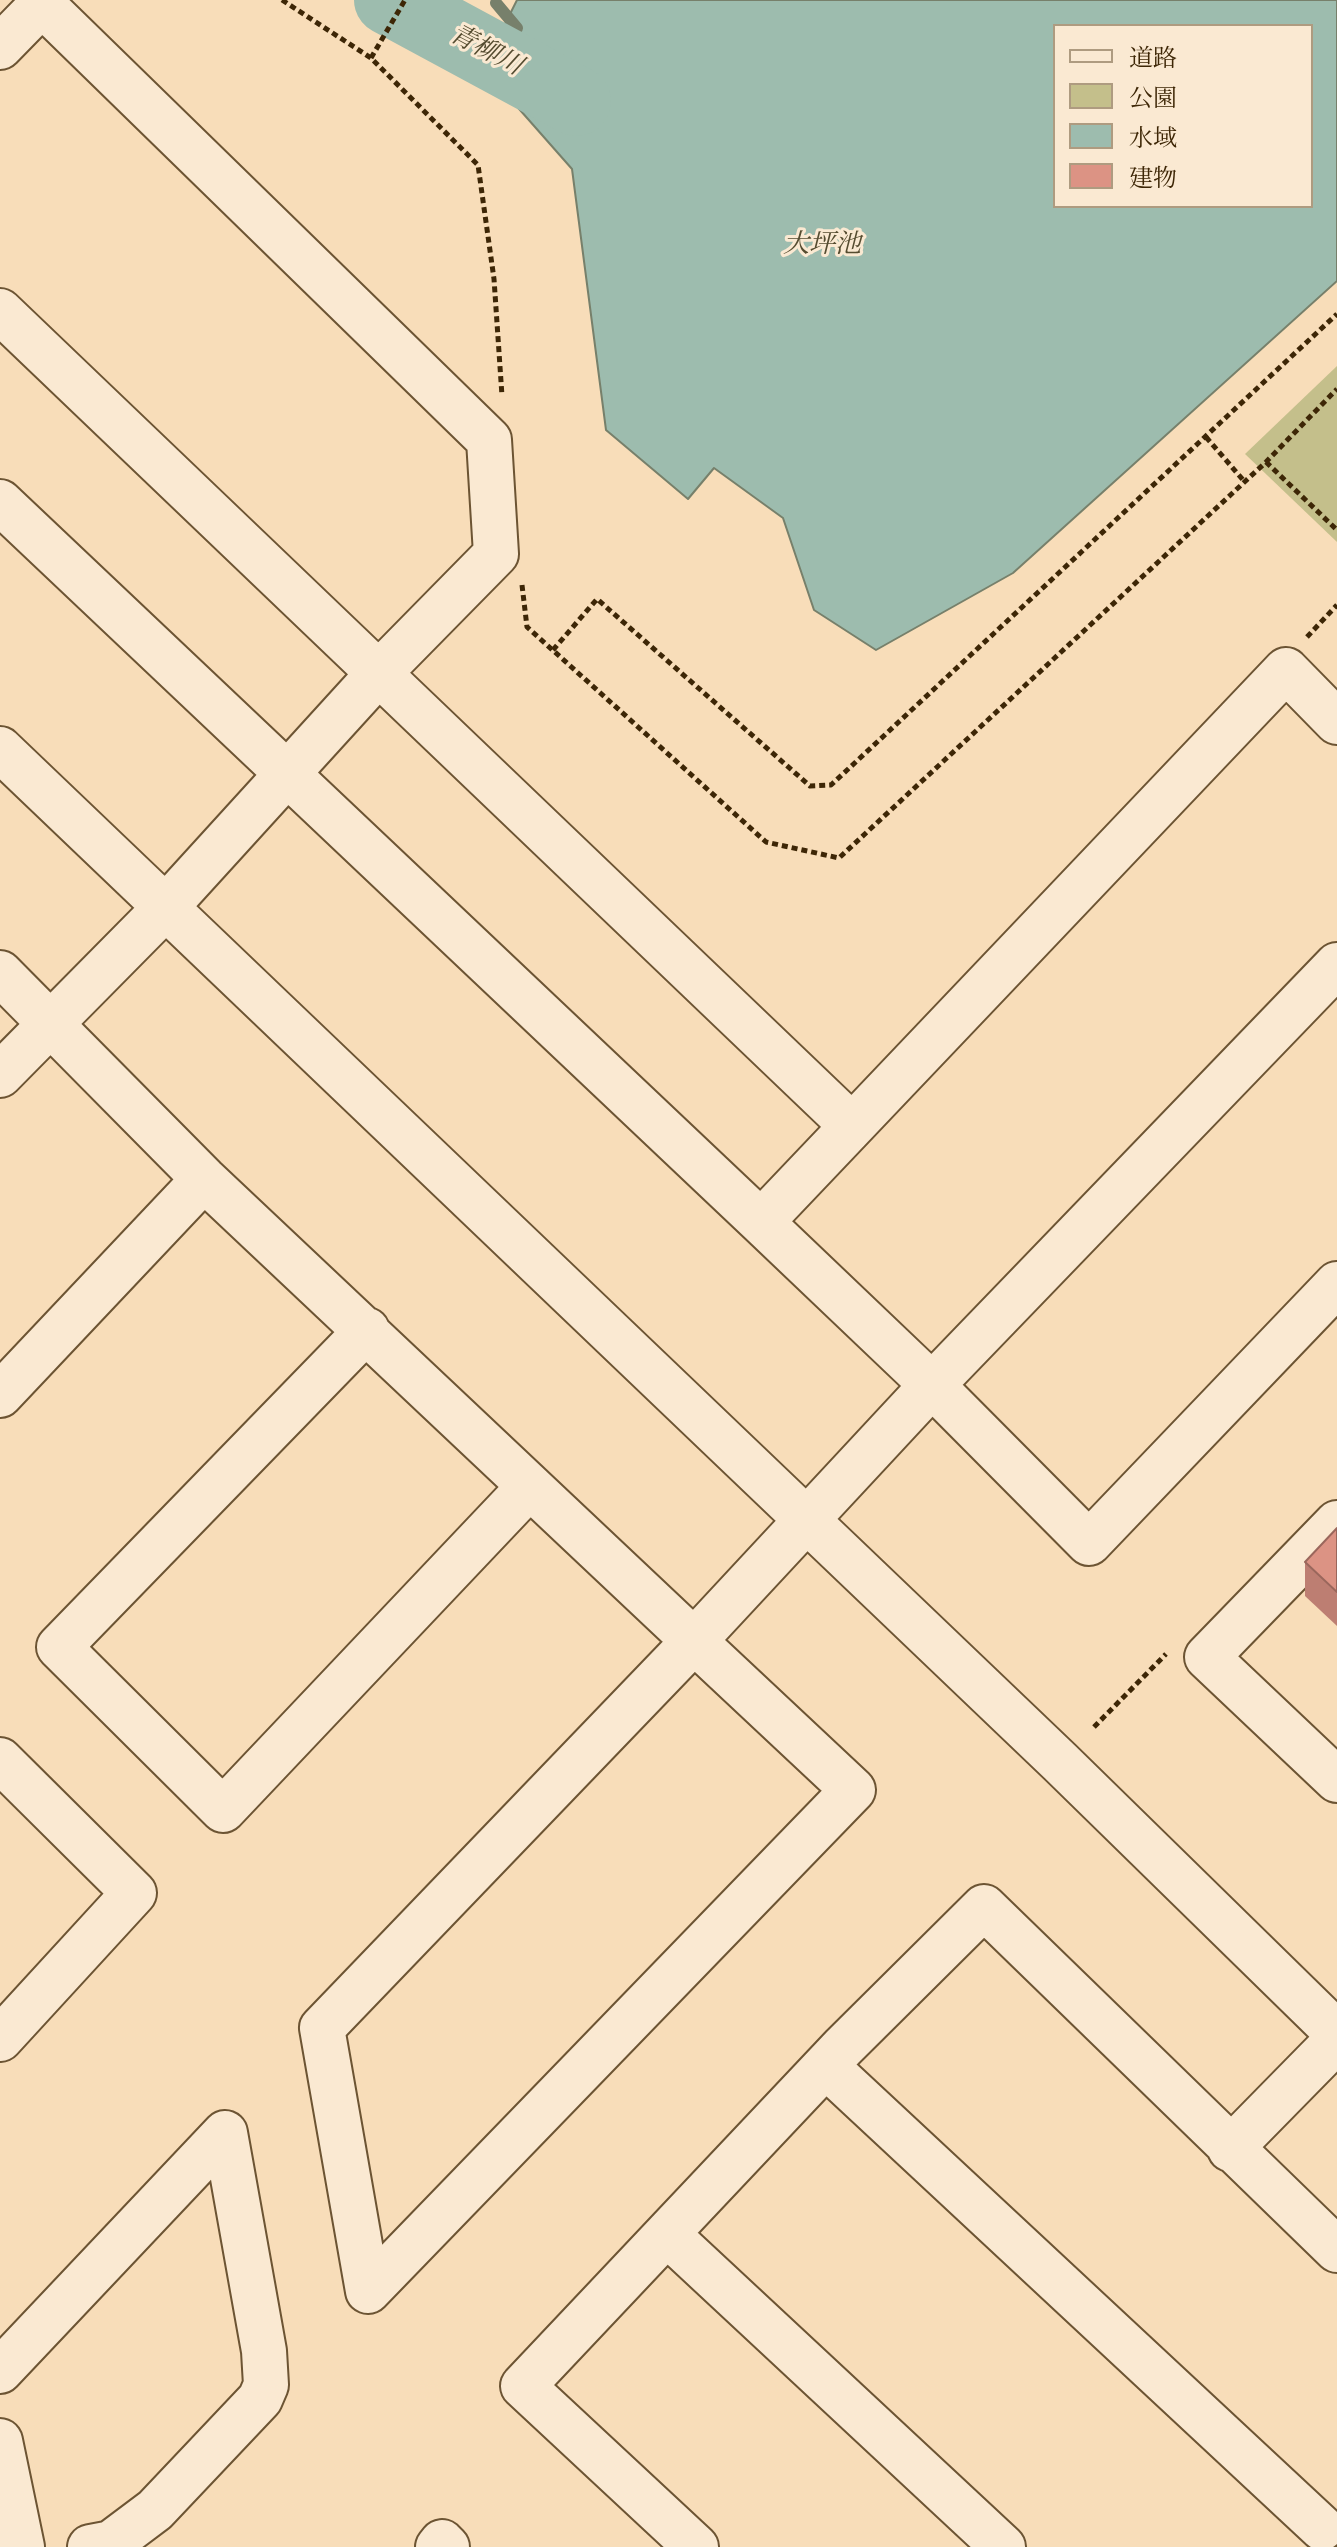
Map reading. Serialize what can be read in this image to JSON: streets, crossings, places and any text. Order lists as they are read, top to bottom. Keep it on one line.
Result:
{"water":["青柳川","大坪池"],"legend":["道路","公園","水域","建物"]}
